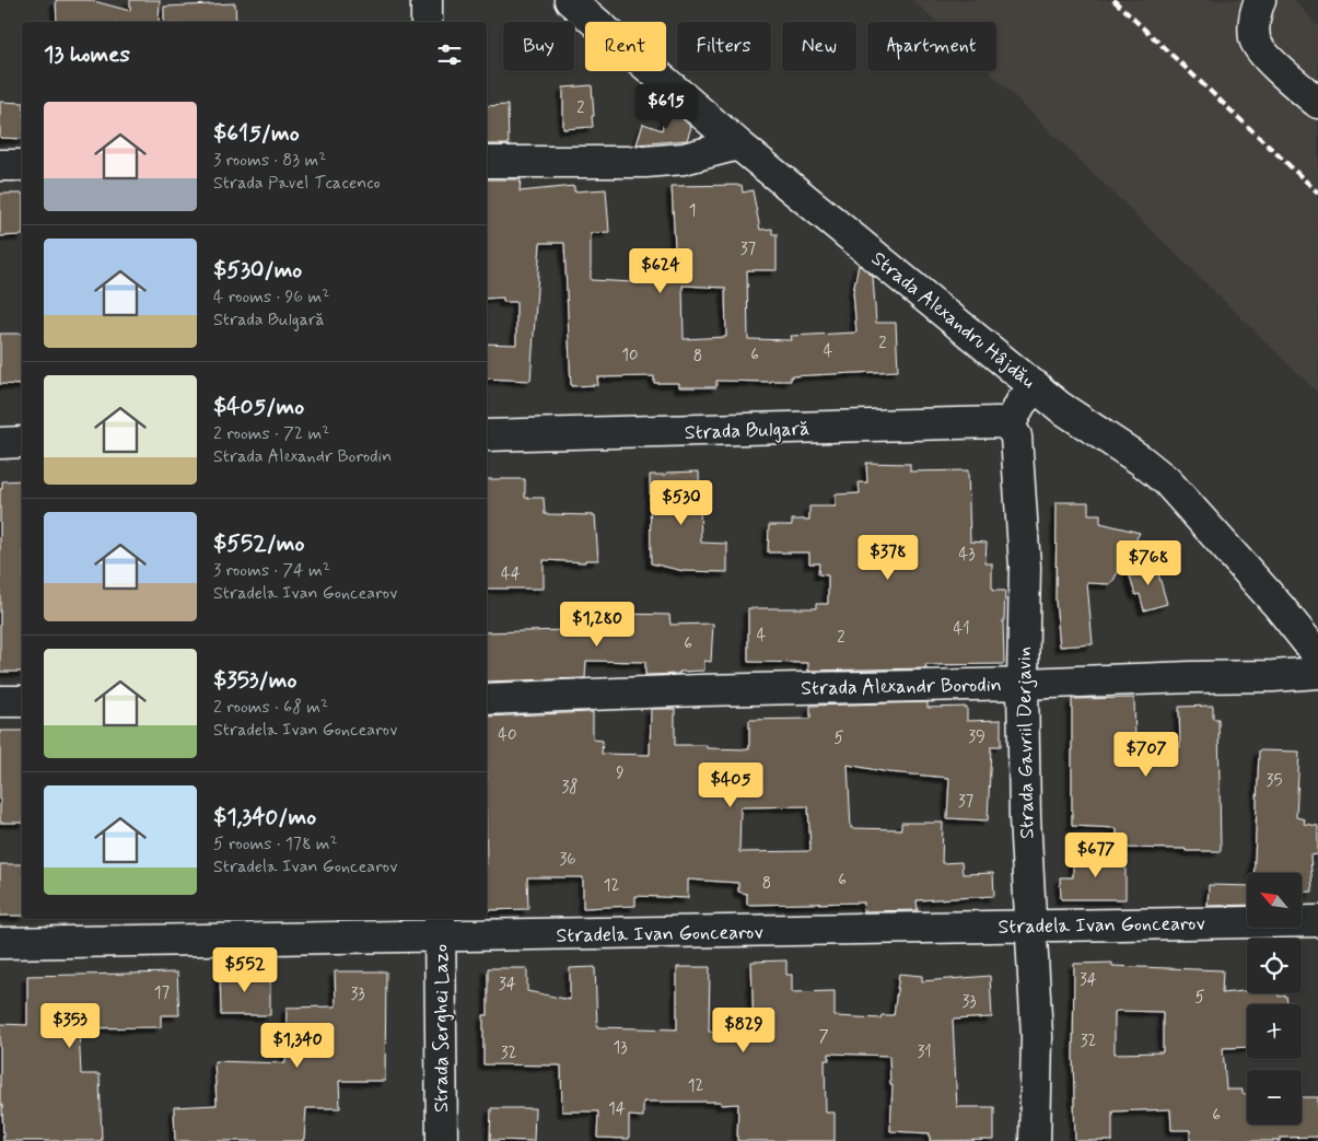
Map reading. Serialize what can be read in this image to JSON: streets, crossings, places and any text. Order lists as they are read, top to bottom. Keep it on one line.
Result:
{"streets":{"street":["Strada Alexandru Hâjdău","Strada Bulgară","Strada Alexandr Borodin","Strada Gavriil Derjavin","Stradela Ivan Goncearov","Strada Serghei Lazo"]},"crossings":[["Strada Bulgară","Strada Gavriil Derjavin"],["Strada Alexandr Borodin","Strada Gavriil Derjavin"],["Strada Gavriil Derjavin","Stradela Ivan Goncearov"],["Stradela Ivan Goncearov","Strada Serghei Lazo"]],"house_numbers":["2","1","37","2","4","10","6","8","43","44","41","4","2","6","40","39","5","9","35","38","37","36","6","8","12","34","34","17","33","5","33","7","32","13","31","32","12","14","6"],"north":"top left","page":{"chip":["Buy","Rent","Filters","New","Apartment"],"heading":"13 homes","price":["$615","$624","$530","$378","$768","$1,280","$707","$405","$677","$552","$353","$829","$1,340"],"list":[{"name":"$615/mo","note":"3 rooms · 83 m² · Strada Pavel Tcacenco"},{"name":"$530/mo","note":"4 rooms · 96 m² · Strada Bulgară"},{"name":"$405/mo","note":"2 rooms · 72 m² · Strada Alexandr Borodin"},{"name":"$552/mo","note":"3 rooms · 74 m² · Stradela Ivan Goncearov"},{"name":"$353/mo","note":"2 rooms · 68 m² · Stradela Ivan Goncearov"},{"name":"$1,340/mo","note":"5 rooms · 178 m² · Stradela Ivan Goncearov"}],"map_buttons":["+","−"]}}
